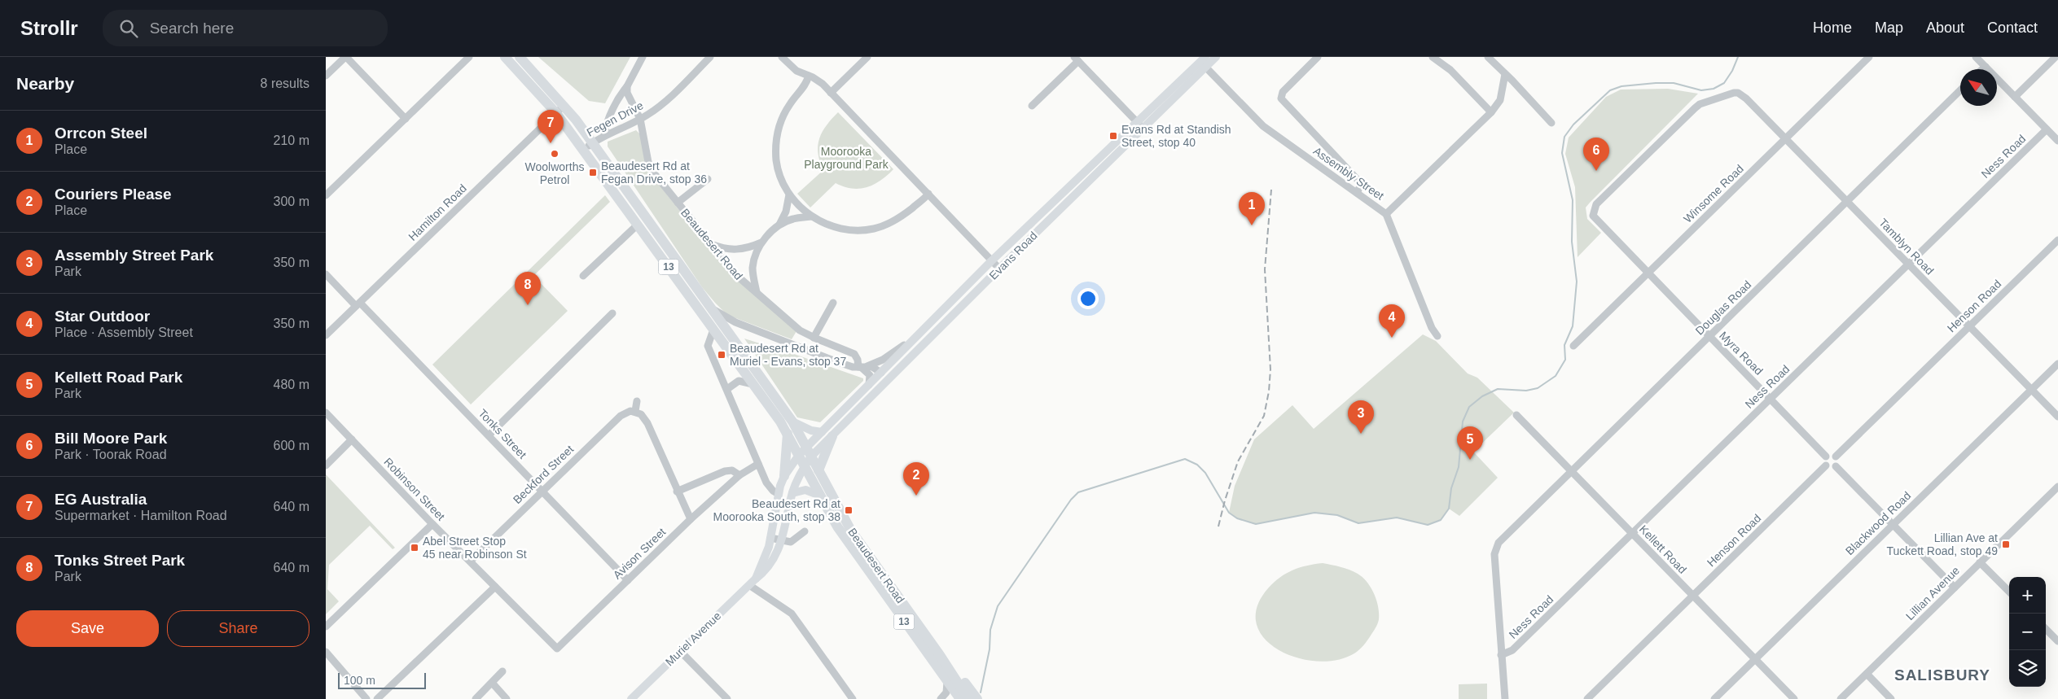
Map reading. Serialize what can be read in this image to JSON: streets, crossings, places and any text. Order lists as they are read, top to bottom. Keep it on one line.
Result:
{"streets":{"highway":["Beaudesert Road","13"],"main road":["Evans Road","Muriel Avenue"],"street":["Fegen Drive","Ness Road","Assembly Street","Winsome Road","Hamilton Road","Tamblyn Road","Henson Road","Douglas Road","Myra Road","Tonks Street","Beckford Street","Robinson Street","Blackwood Road","Kellett Road","Avison Street","Lillian Avenue"]},"crossings":[["Fegen Drive","Beaudesert Road"],["Ness Road","Tamblyn Road"],["Ness Road","Douglas Road"],["Ness Road","Myra Road"],["Ness Road","Kellett Road"],["Assembly Street","Evans Road"],["Winsome Road","Tamblyn Road"],["Winsome Road","Myra Road"],["Hamilton Road","Beaudesert Road"],["Hamilton Road","Tonks Street"],["Beaudesert Road","Evans Road"],["Beaudesert Road","Muriel Avenue"],["Tamblyn Road","Henson Road"],["Tamblyn Road","Douglas Road"],["Tamblyn Road","Myra Road"],["Tamblyn Road","Blackwood Road"],["Evans Road","Muriel Avenue"],["Henson Road","Myra Road"],["Henson Road","Kellett Road"],["Douglas Road","Myra Road"],["Douglas Road","Kellett Road"],["Tonks Street","Beckford Street"],["Tonks Street","Avison Street"],["Beckford Street","Robinson Street"],["Robinson Street","Avison Street"],["Blackwood Road","Kellett Road"]],"districts":["SALISBURY"],"parks":["Moorooka Playground Park"],"places":{"transit":["Evans Rd at Standish Street, stop 40","Beaudesert Rd at Fegan Drive, stop 36","Beaudesert Rd at Muriel - Evans, stop 37","Beaudesert Rd at Moorooka South, stop 38","Lillian Ave at Tuckett Road, stop 49","Abel Street Stop 45 near Robinson St"],"other":["Woolworths Petrol"]},"scale_bar":"100 m","north":"top left","page":{"header":"Strollr","search":"Search here","nav":["Home","Map","About","Contact"],"heading":["Nearby","8 results"],"list":[{"mark":"1","name":"Orrcon Steel","note":"Place","value":"210 m"},{"mark":"2","name":"Couriers Please","note":"Place","value":"300 m"},{"mark":"3","name":"Assembly Street Park","note":"Park","value":"350 m"},{"mark":"4","name":"Star Outdoor","note":"Place · Assembly Street","value":"350 m"},{"mark":"5","name":"Kellett Road Park","note":"Park","value":"480 m"},{"mark":"6","name":"Bill Moore Park","note":"Park · Toorak Road","value":"600 m"},{"mark":"7","name":"EG Australia","note":"Supermarket · Hamilton Road","value":"640 m"},{"mark":"8","name":"Tonks Street Park","note":"Park","value":"640 m"}],"pins":["7","6","1","8","4","3","5","2"],"map_buttons":["+","−"],"buttons":["Save","Share"],"scale":"100 m"}}
